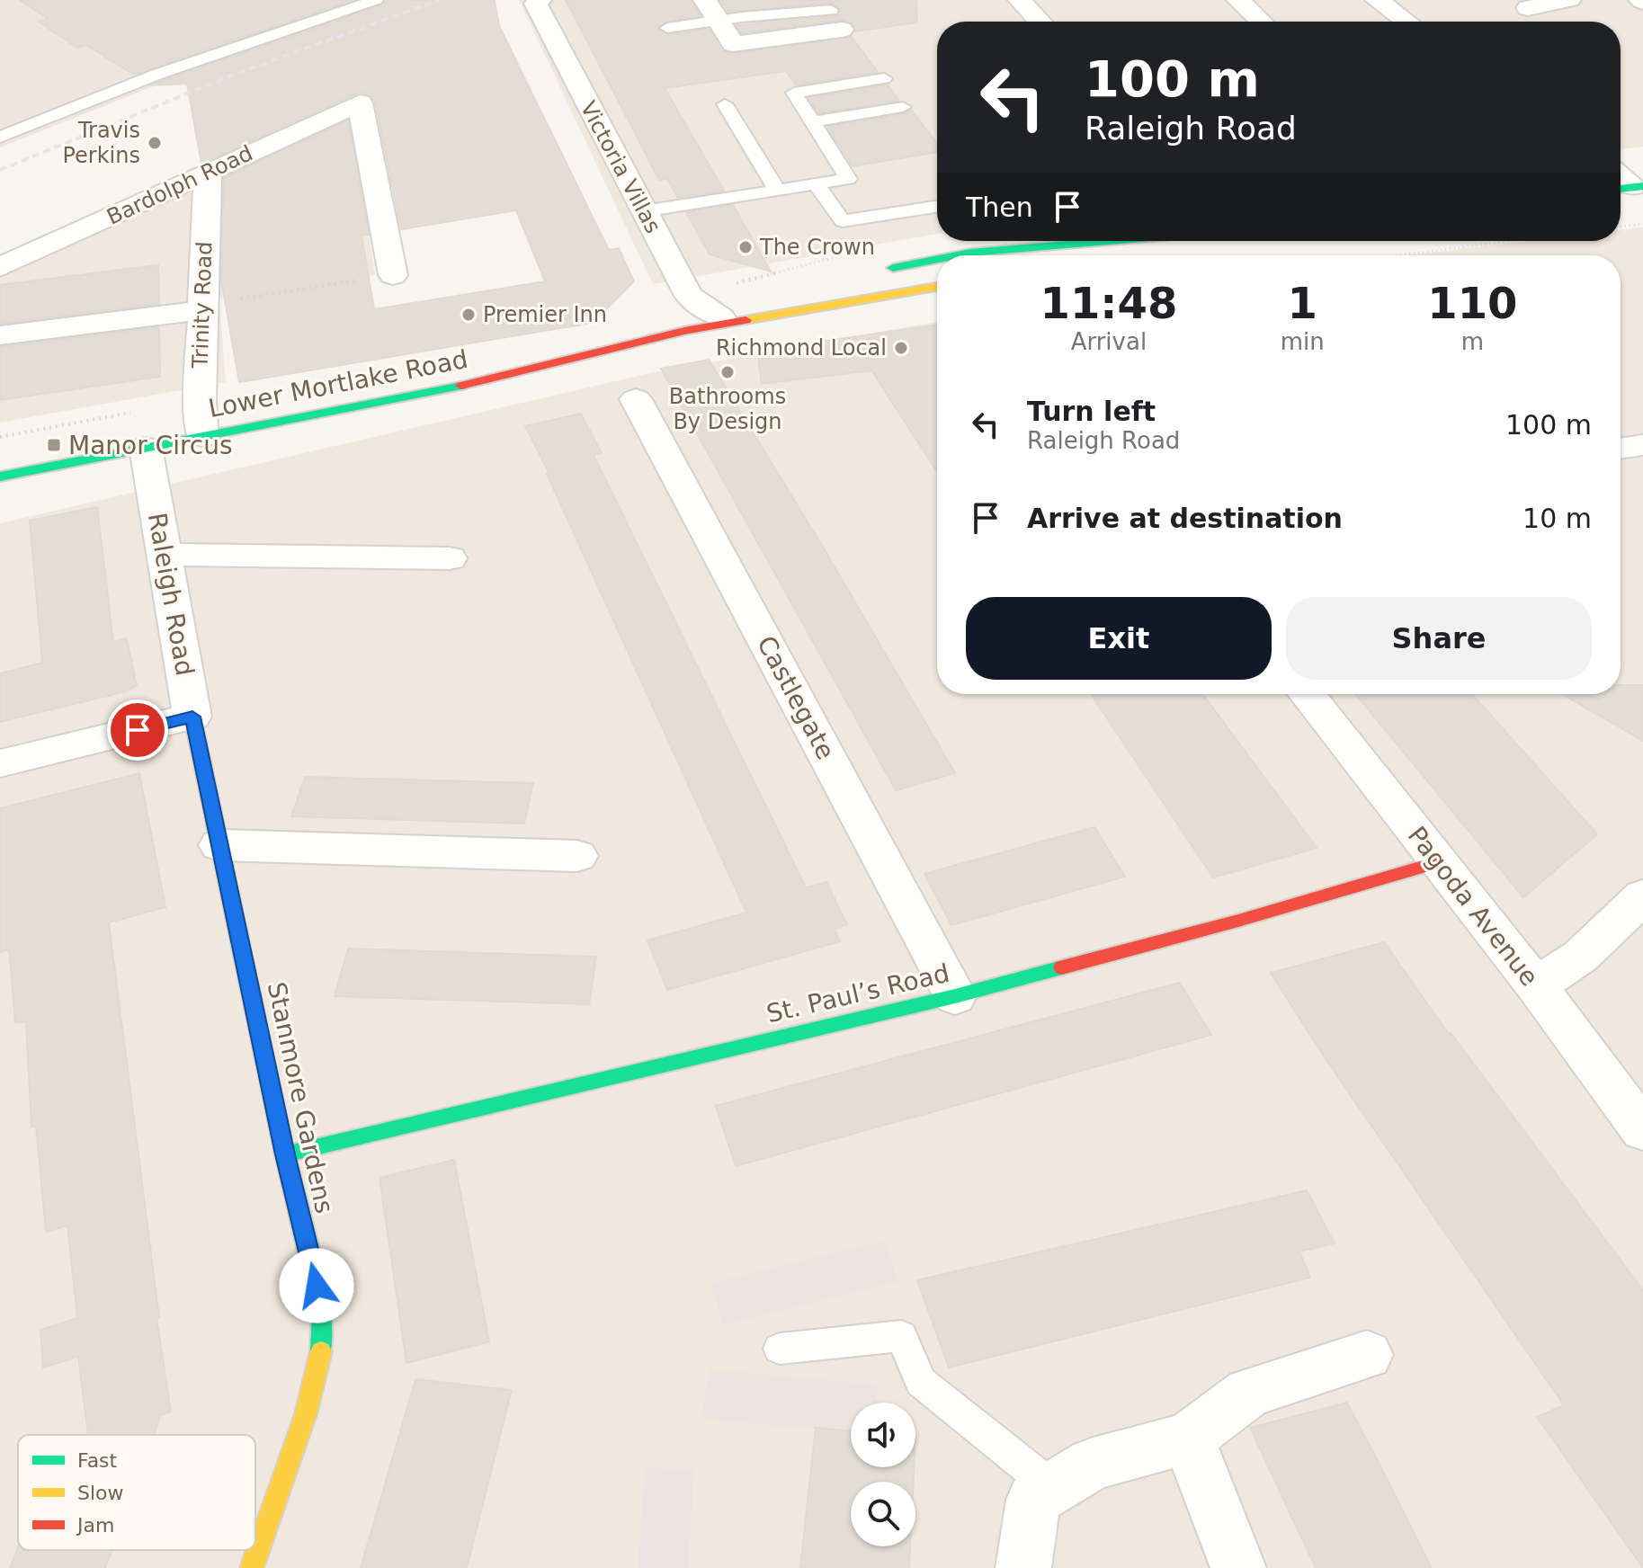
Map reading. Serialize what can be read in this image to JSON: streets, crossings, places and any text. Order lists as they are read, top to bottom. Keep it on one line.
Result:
{"streets":{"main road":["Lower Mortlake Road","St. Paul’s Road","Stanmore Gardens"],"street":["Victoria Villas","Bardolph Road","Trinity Road","Raleigh Road","Castlegate","Pagoda Avenue"]},"crossings":[["Victoria Villas","Lower Mortlake Road"],["Bardolph Road","Trinity Road"],["Trinity Road","Lower Mortlake Road"],["Lower Mortlake Road","Raleigh Road"],["Raleigh Road","Stanmore Gardens"],["Castlegate","St. Paul’s Road"],["Pagoda Avenue","St. Paul’s Road"],["St. Paul’s Road","Stanmore Gardens"]],"places":{"other":["Travis Perkins","The Crown","Premier Inn","Richmond Local","Bathrooms By Design"],"transit":["Manor Circus"]},"legend":["Fast","Slow","Jam"],"page":{"turn":["100 m","Raleigh Road"],"then":"Then","eta":["11:48","Arrival","1","min","110","m"],"list":[{"name":"Turn left","note":"Raleigh Road","value":"100 m"},{"name":"Arrive at destination","value":"10 m"}],"buttons":["Exit","Share"]}}
